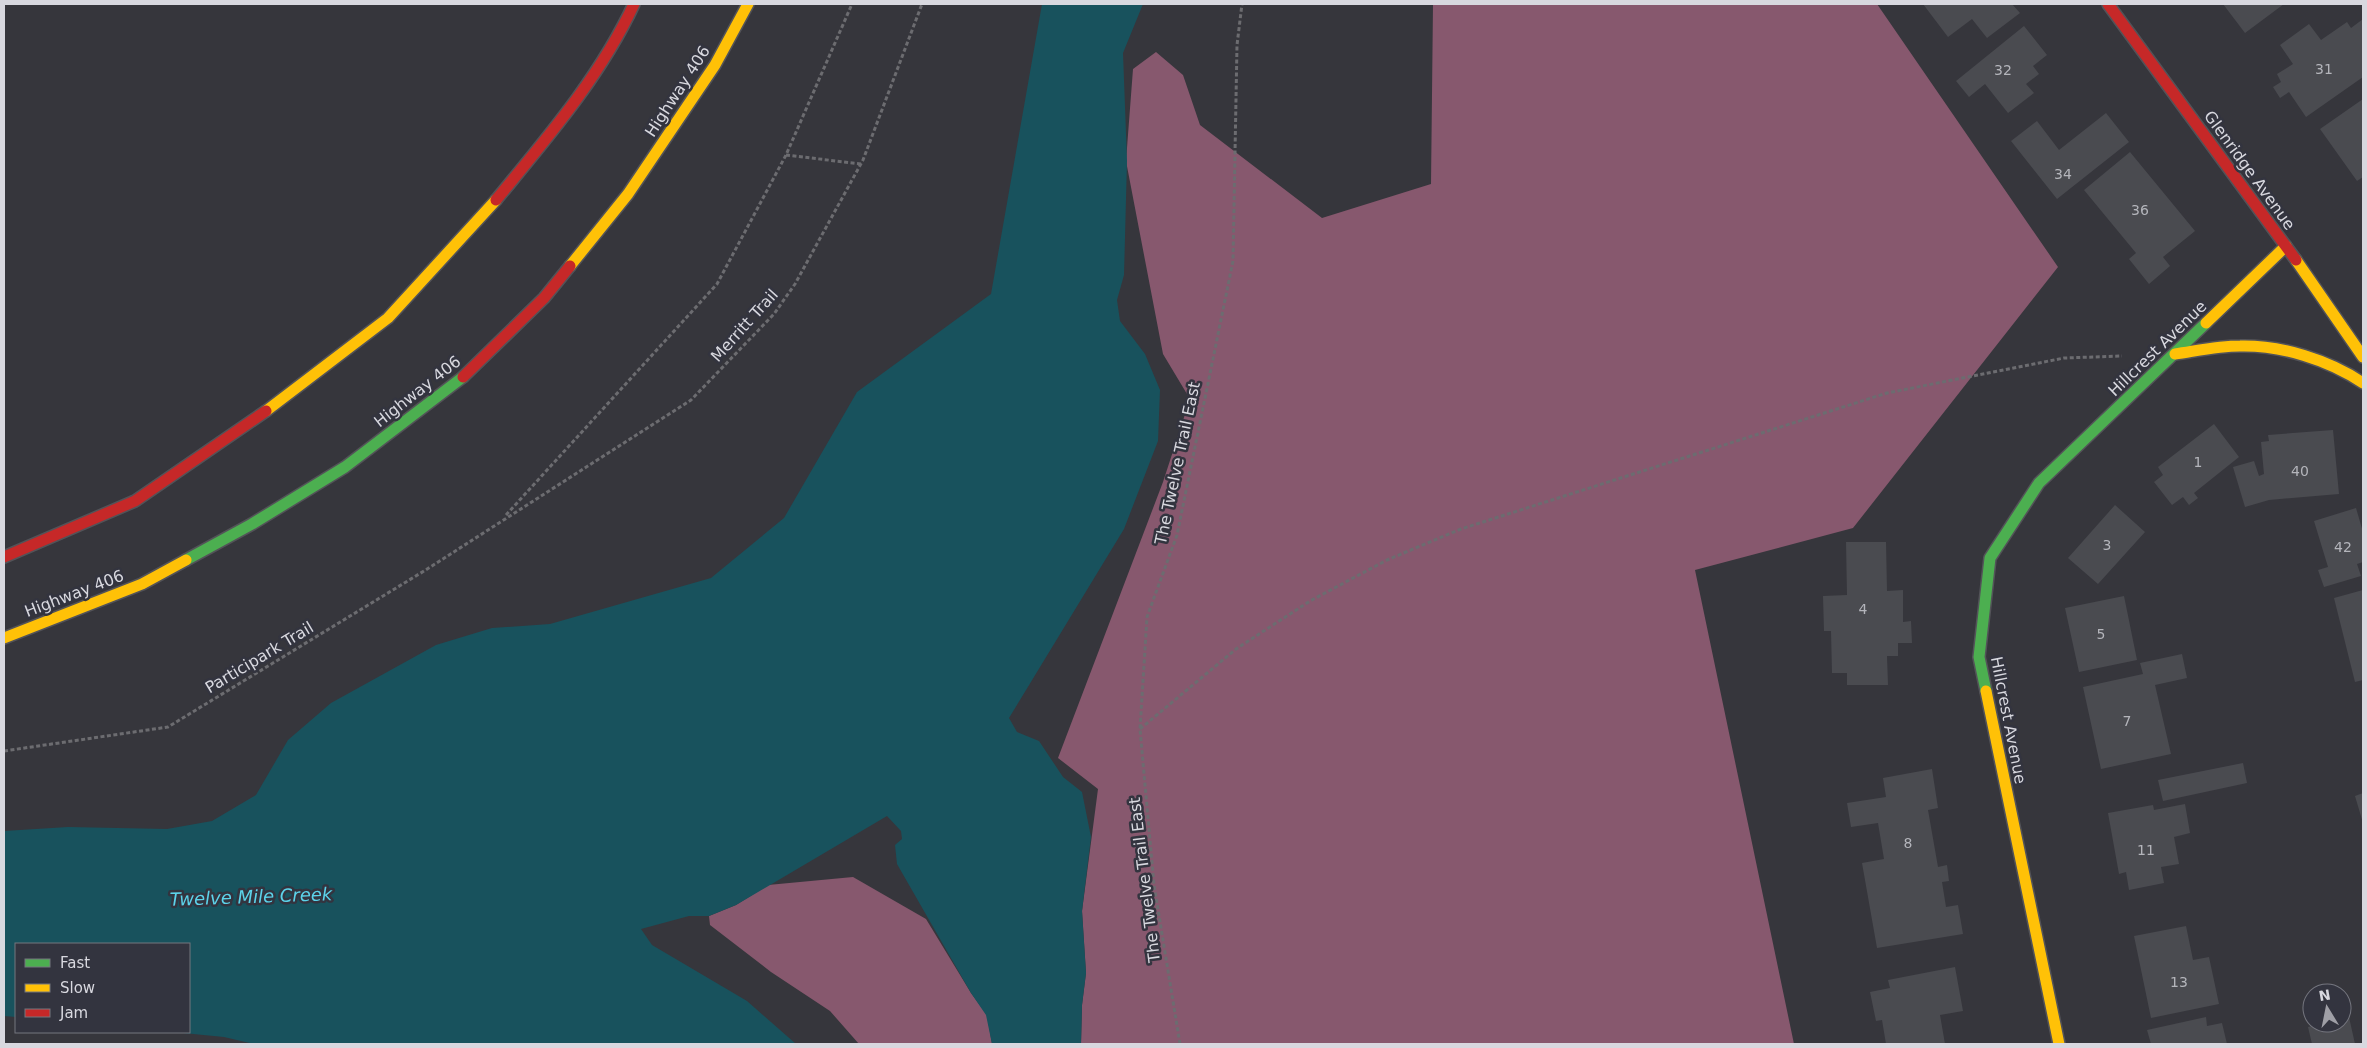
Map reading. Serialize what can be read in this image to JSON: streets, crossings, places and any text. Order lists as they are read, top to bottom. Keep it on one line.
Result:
{"streets":{"main road":["Highway 406","Glenridge Avenue","Hillcrest Avenue"],"path":["Merritt Trail","The Twelve Trail East","Participark Trail"]},"crossings":[["Glenridge Avenue","Hillcrest Avenue"],["Merritt Trail","Participark Trail"]],"water":["Twelve Mile Creek"],"house_numbers":["31","32","34","36","1","40","3","42","4","5","7","8","11","13"],"legend":["Fast","Slow","Jam"],"north":"top"}
